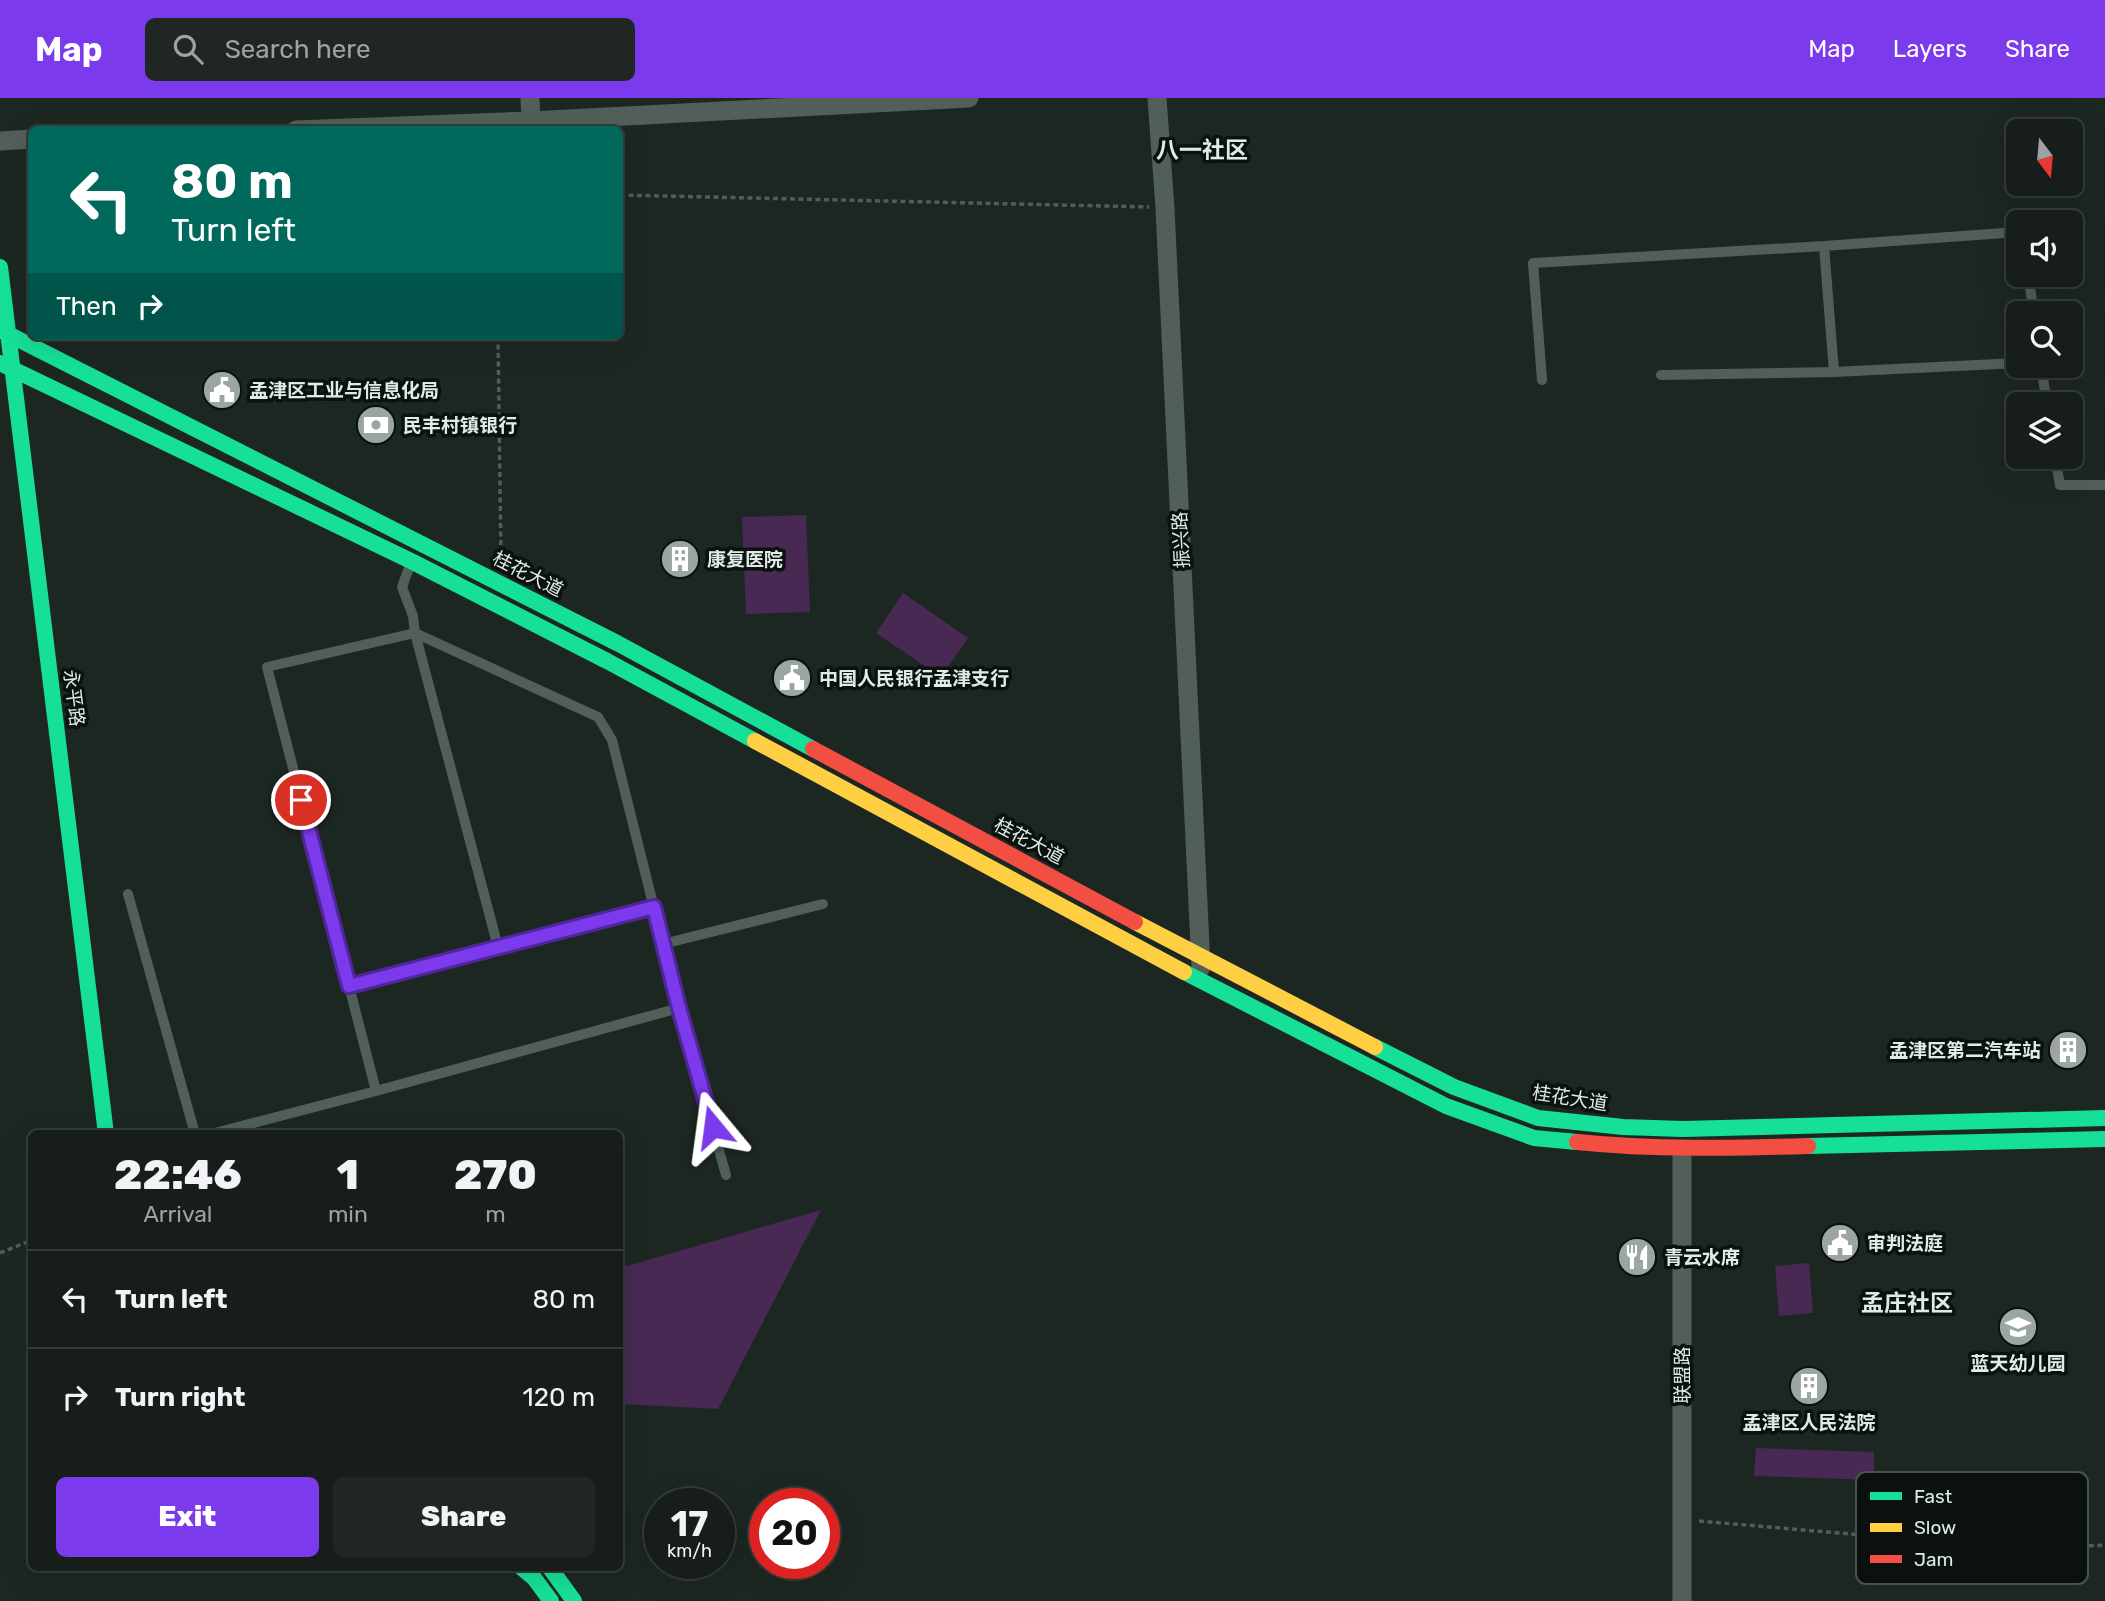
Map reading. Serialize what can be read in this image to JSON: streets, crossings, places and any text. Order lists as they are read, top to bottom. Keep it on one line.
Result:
{"streets":{"main road":["桂花大道","永平路"],"street":["振兴路","联盟路"]},"crossings":[["振兴路","桂花大道"],["桂花大道","永平路"]],"districts":["八一社区","孟庄社区"],"places":{"public building":["孟津区工业与信息化局","中国人民银行孟津支行","审判法庭"],"bank":["民丰村镇银行"],"building":["康复医院","孟津区第二汽车站","孟津区人民法院"],"restaurant":["青云水席"],"school or university":["蓝天幼儿园"]},"legend":["Fast","Slow","Jam"],"north":"bottom","page":{"header":"Map","search":"Search here","nav":["Map","Layers","Share"],"turn":["80 m","Turn left"],"then":"Then","eta":["22:46","Arrival","1","min","270","m"],"list":[{"name":"Turn left","value":"80 m"},{"name":"Turn right","value":"120 m"}],"buttons":["Exit","Share"],"speed":"17 km/h","limit":"20"}}
